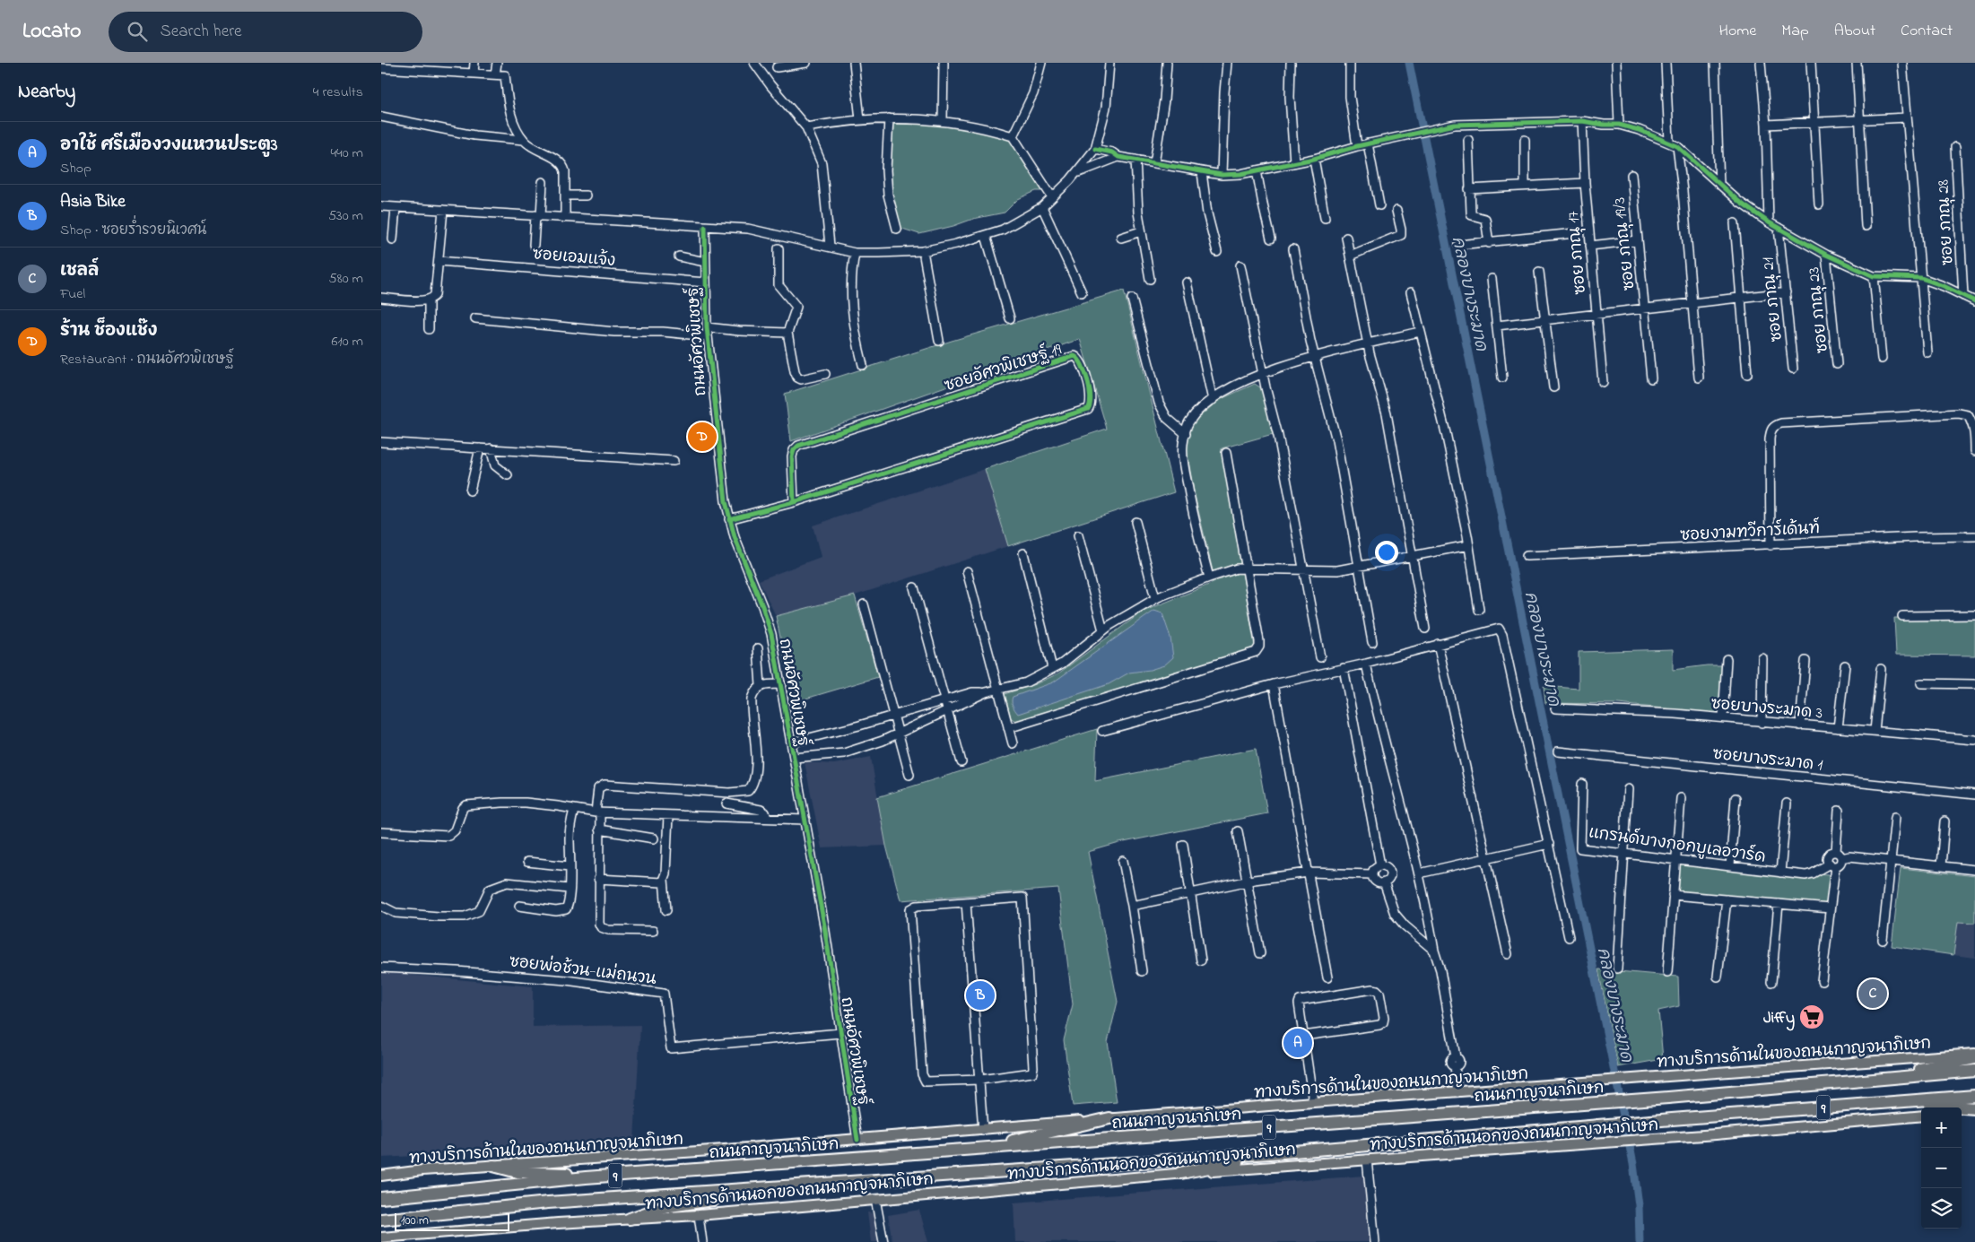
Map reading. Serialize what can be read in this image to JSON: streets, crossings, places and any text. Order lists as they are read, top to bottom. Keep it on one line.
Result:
{"streets":{"highway":["ถนนกาญจนาภิเษก","9"],"main road":["ทางบริการด้านในของถนนกาญจนาภิเษก","ทางบริการด้านนอกของถนนกาญจนาภิเษก"],"street":["ซอย ภาณุ 28","ซอย ภาณุ 19/3","ซอย ภาณุ 17","ซอยเอมแจ้ง","ซอย ภาณุ 21","ซอย ภาณุ 23","ถนนอัศวพิเชษฐ์","ซอยอัศวพิเชษฐ์ 19","ซอยงามทวีการ์เด้นท์","ซอยบางระมาด 3","ซอยบางระมาด 1","แกรนด์บางกอกบูเลอวาร์ด","ซอยพ่อช้วน-แม่ถนวน"]},"crossings":[["ซอยเอมแจ้ง","ถนนอัศวพิเชษฐ์"],["ถนนอัศวพิเชษฐ์","ซอยอัศวพิเชษฐ์ 19"],["ถนนอัศวพิเชษฐ์","ซอยพ่อช้วน-แม่ถนวน"],["ถนนอัศวพิเชษฐ์","ทางบริการด้านในของถนนกาญจนาภิเษก"]],"water":["คลองบางระมาด"],"places":{"supermarket":["Jiffy"]},"scale_bar":"100 m","page":{"header":"Locato","search":"Search here","nav":["Home","Map","About","Contact"],"heading":["Nearby","4 results"],"list":[{"mark":"A","name":"อาใช้ ศรีเมืองวงแหวนประตู3","note":"Shop","value":"440 m"},{"mark":"B","name":"Asia Bike","note":"Shop · ซอยร่ำรวยนิเวศน์","value":"530 m"},{"mark":"C","name":"เชลล์","note":"Fuel","value":"580 m"},{"mark":"D","name":"ร้าน ช็องแช๊ง","note":"Restaurant · ถนนอัศวพิเชษฐ์","value":"610 m"}],"pins":["D","C","B","A"],"map_buttons":["+","−"],"scale":"100 m"}}
